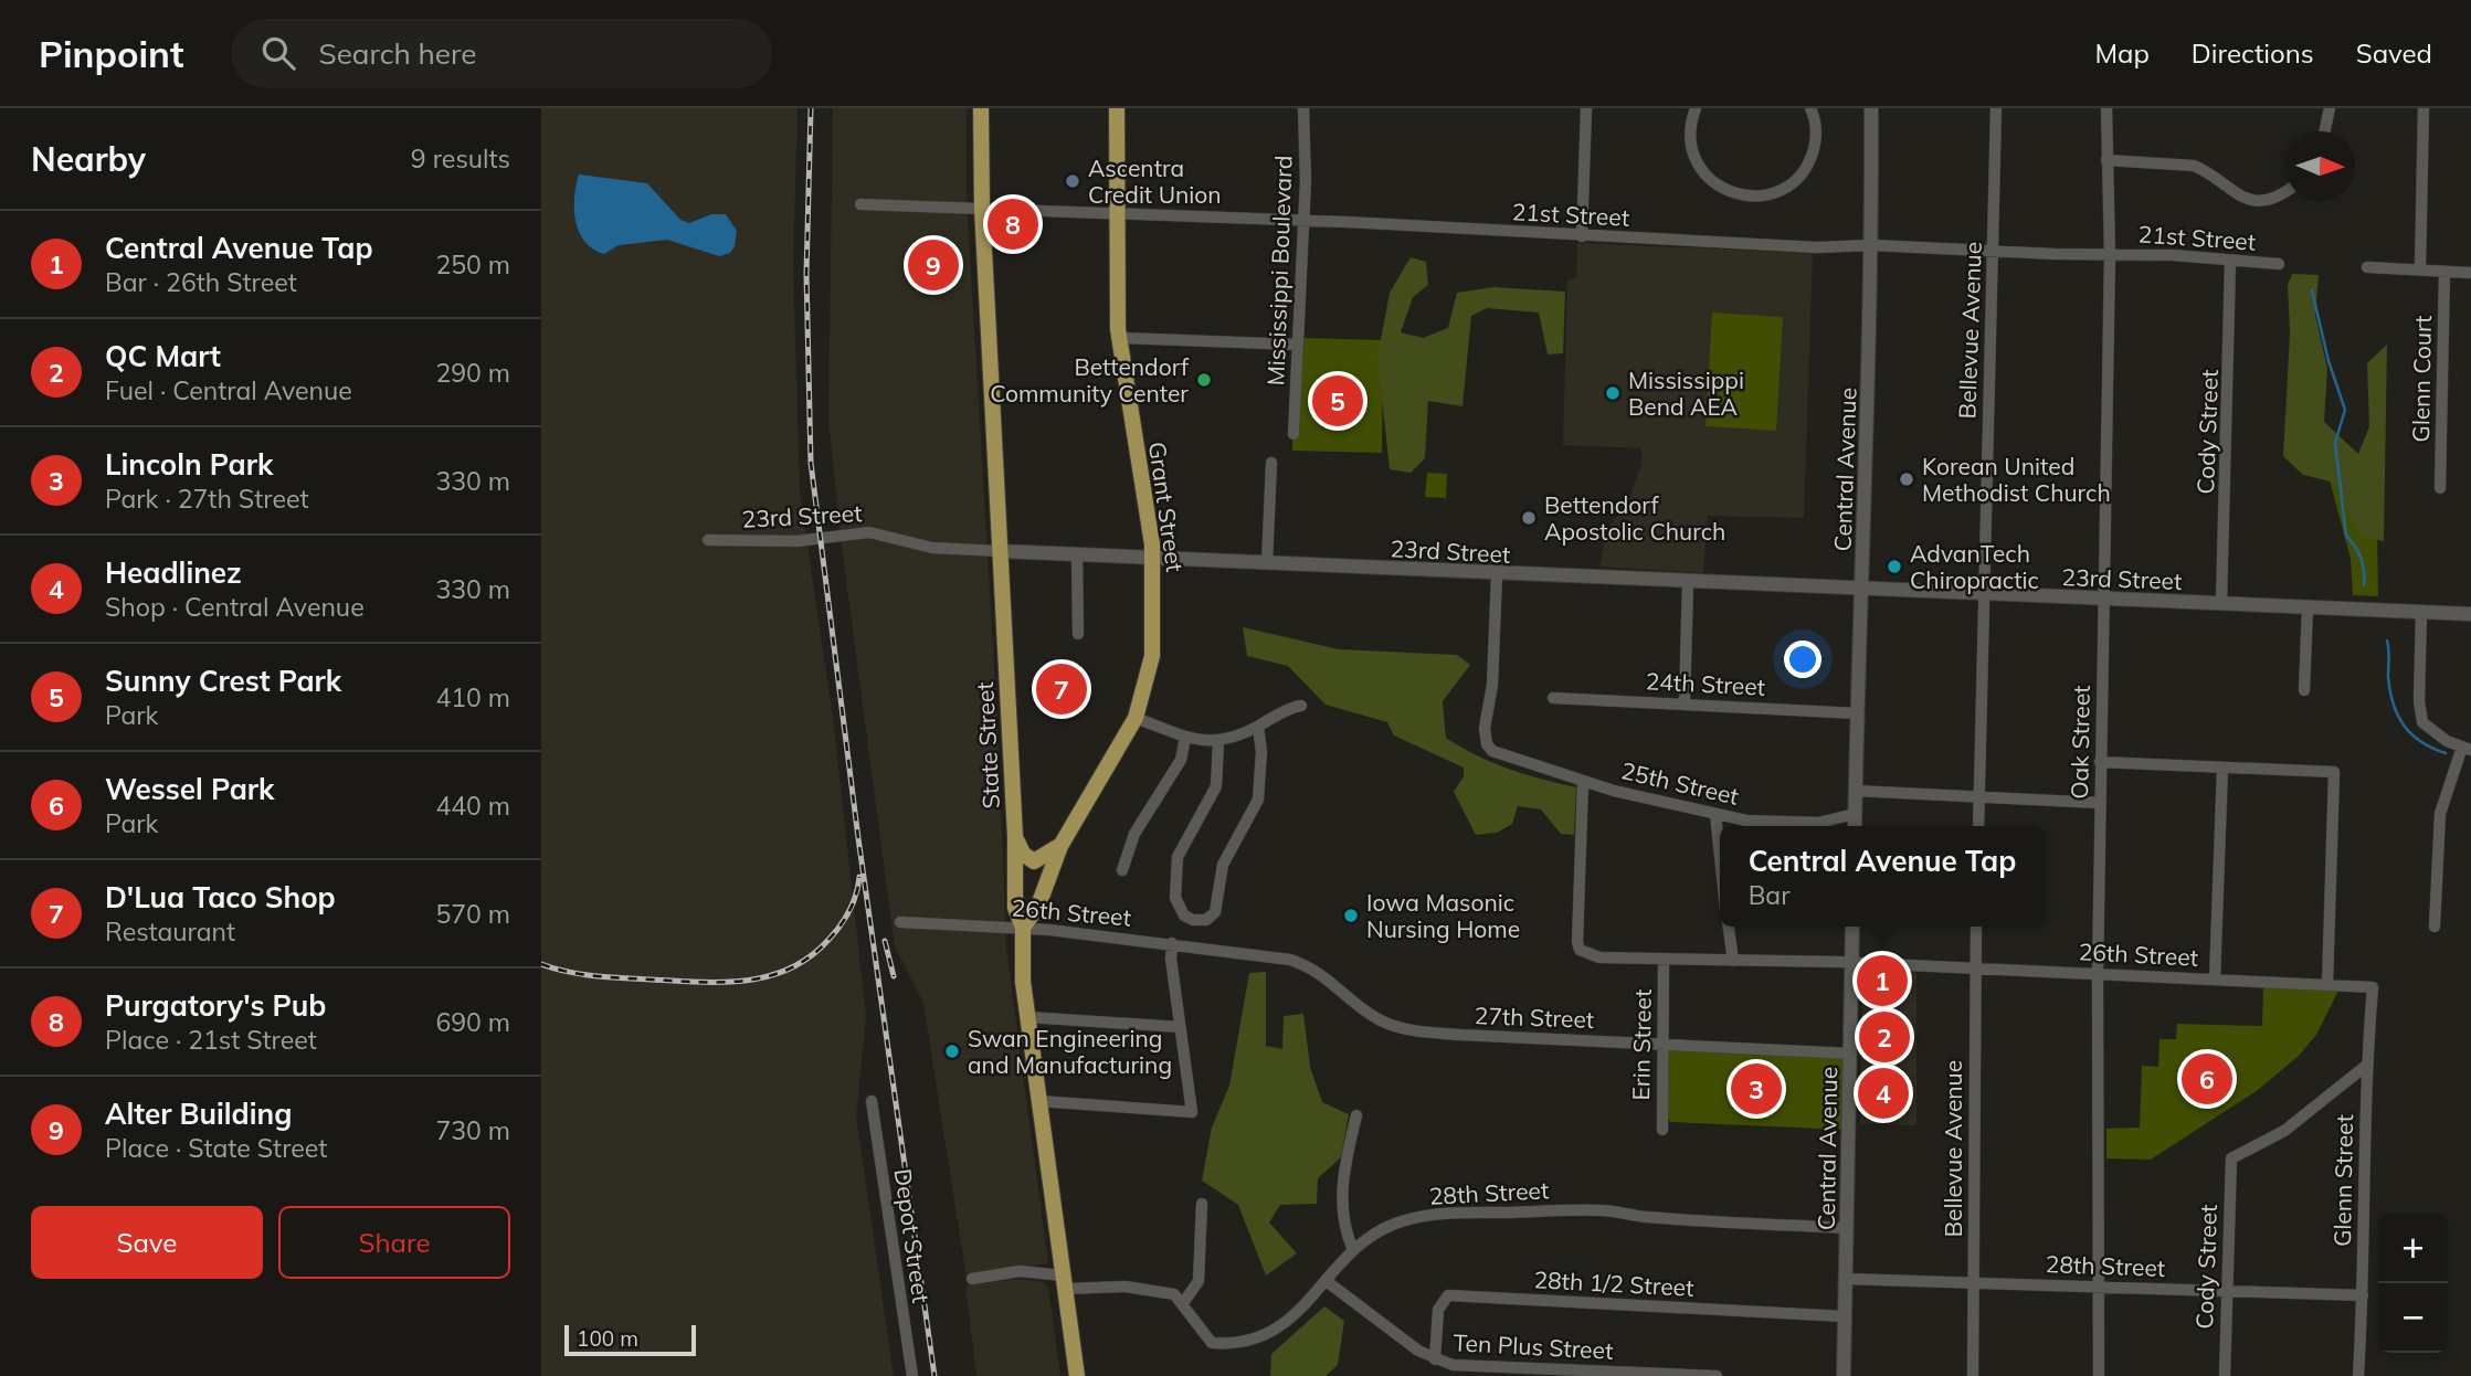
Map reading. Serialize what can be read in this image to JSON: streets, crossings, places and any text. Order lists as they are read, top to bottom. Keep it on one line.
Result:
{"streets":{"main road":["Grant Street","State Street"],"street":["21st Street","Mississippi Boulevard","Bellevue Avenue","Glenn Court","Cody Street","Central Avenue","23rd Street","24th Street","Oak Street","25th Street","26th Street","27th Street","Erin Street","Glenn Street","28th Street","Depot Street","28th 1/2 Street","Ten Plus Street"]},"crossings":[["21st Street","Mississippi Boulevard"],["21st Street","Bellevue Avenue"],["21st Street","Cody Street"],["21st Street","Central Avenue"],["21st Street","Grant Street"],["21st Street","Oak Street"],["21st Street","State Street"],["Bellevue Avenue","23rd Street"],["Bellevue Avenue","26th Street"],["Bellevue Avenue","28th Street"],["Cody Street","23rd Street"],["Cody Street","Glenn Street"],["Cody Street","28th Street"],["Central Avenue","23rd Street"],["Central Avenue","24th Street"],["Central Avenue","25th Street"],["Central Avenue","26th Street"],["Central Avenue","27th Street"],["Central Avenue","28th Street"],["Central Avenue","28th 1/2 Street"],["Grant Street","23rd Street"],["Grant Street","State Street"],["Grant Street","26th Street"],["23rd Street","Oak Street"],["23rd Street","State Street"],["23rd Street","25th Street"],["Oak Street","26th Street"],["Oak Street","28th Street"],["State Street","26th Street"],["25th Street","26th Street"],["26th Street","27th Street"],["26th Street","Erin Street"],["26th Street","Glenn Street"],["27th Street","Erin Street"],["Glenn Street","28th Street"],["28th Street","Ten Plus Street"],["28th 1/2 Street","Ten Plus Street"]],"places":["Ascentra Credit Union","Bettendorf Community Center","Mississippi Bend AEA","Korean United Methodist Church","Bettendorf Apostolic Church","AdvanTech Chiropractic","Iowa Masonic Nursing Home","Swan Engineering and Manufacturing"],"scale_bar":"100 m","north":"right","page":{"header":"Pinpoint","search":"Search here","nav":["Map","Directions","Saved"],"heading":["Nearby","9 results"],"pins":["8","9","5","7","1","2","6","3","4"],"list":[{"mark":"1","name":"Central Avenue Tap","note":"Bar · 26th Street","value":"250 m"},{"mark":"2","name":"QC Mart","note":"Fuel · Central Avenue","value":"290 m"},{"mark":"3","name":"Lincoln Park","note":"Park · 27th Street","value":"330 m"},{"mark":"4","name":"Headlinez","note":"Shop · Central Avenue","value":"330 m"},{"mark":"5","name":"Sunny Crest Park","note":"Park","value":"410 m"},{"mark":"6","name":"Wessel Park","note":"Park","value":"440 m"},{"mark":"7","name":"D'Lua Taco Shop","note":"Restaurant","value":"570 m"},{"mark":"8","name":"Purgatory's Pub","note":"Place · 21st Street","value":"690 m"},{"mark":"9","name":"Alter Building","note":"Place · State Street","value":"730 m"}],"popup":["Central Avenue Tap","Bar"],"buttons":["Save","Share"],"map_buttons":["+","−"],"scale":"100 m"}}
